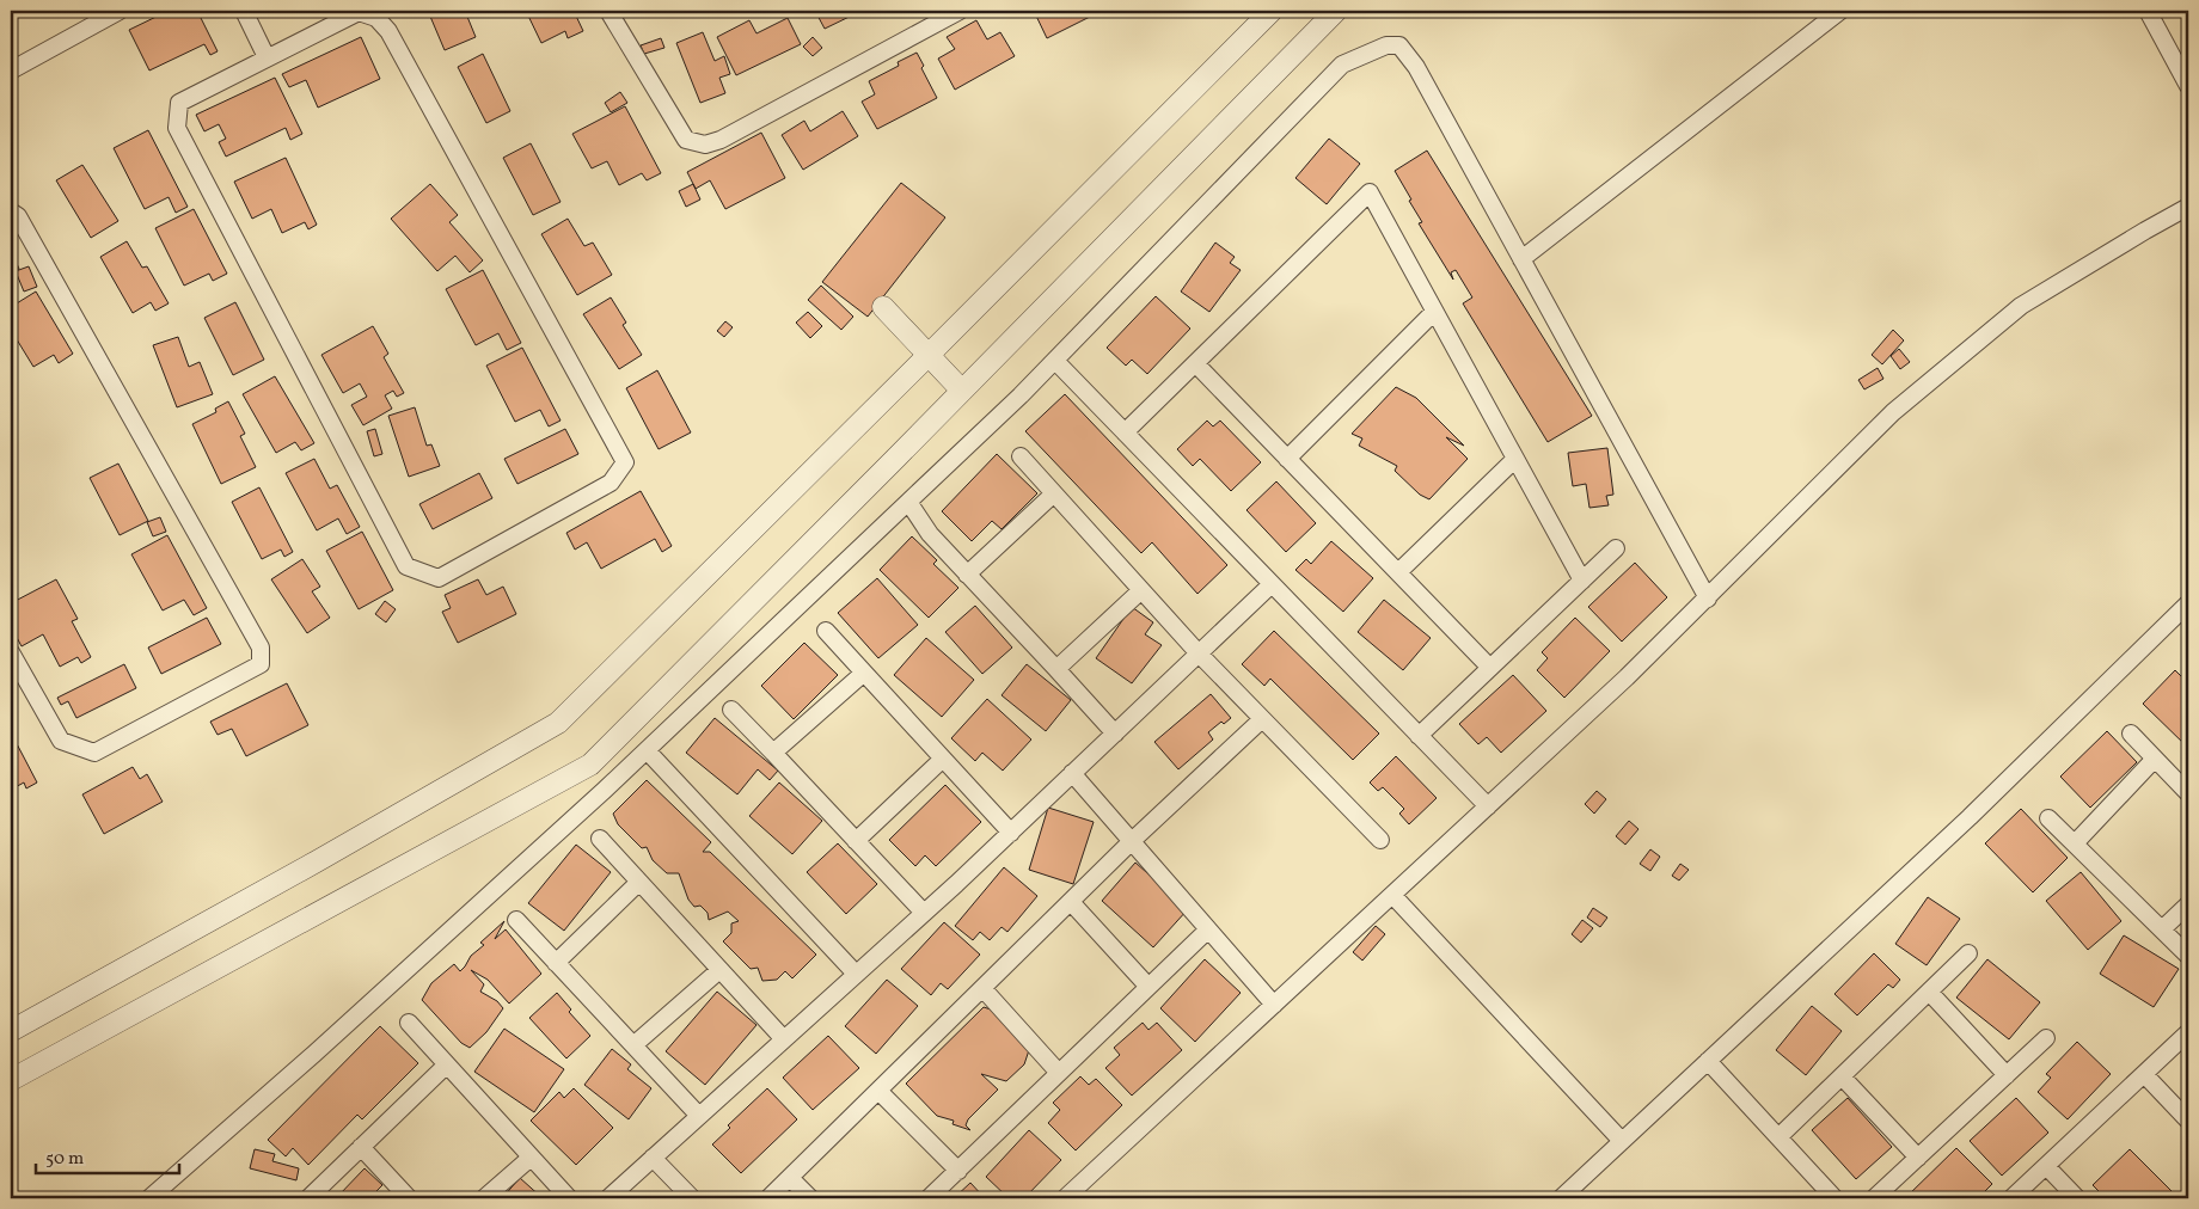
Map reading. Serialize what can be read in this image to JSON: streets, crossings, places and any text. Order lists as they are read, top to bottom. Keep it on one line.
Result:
{"scale_bar":"50 m"}
